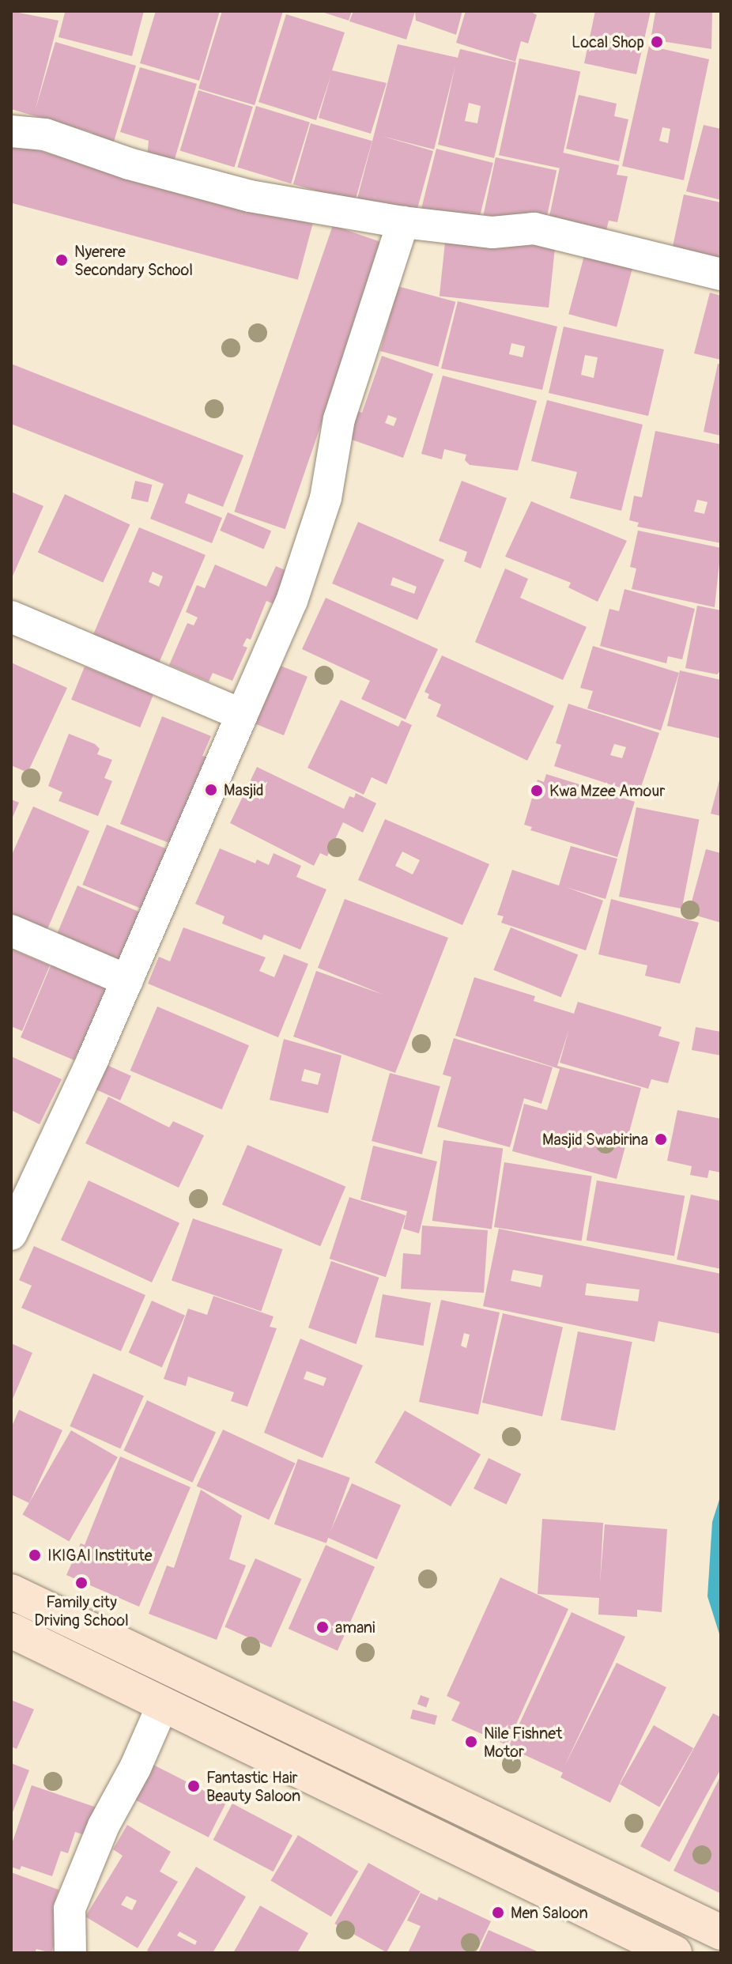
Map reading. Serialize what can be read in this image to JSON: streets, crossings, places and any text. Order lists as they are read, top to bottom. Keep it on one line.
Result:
{"places":["Local Shop","Nyerere Secondary School","Masjid","Kwa Mzee Amour","Masjid Swabirina","IKIGAI Institute","Family city Driving School","amani","Nile Fishnet Motor","Fantastic Hair Beauty Saloon","Men Saloon"]}
